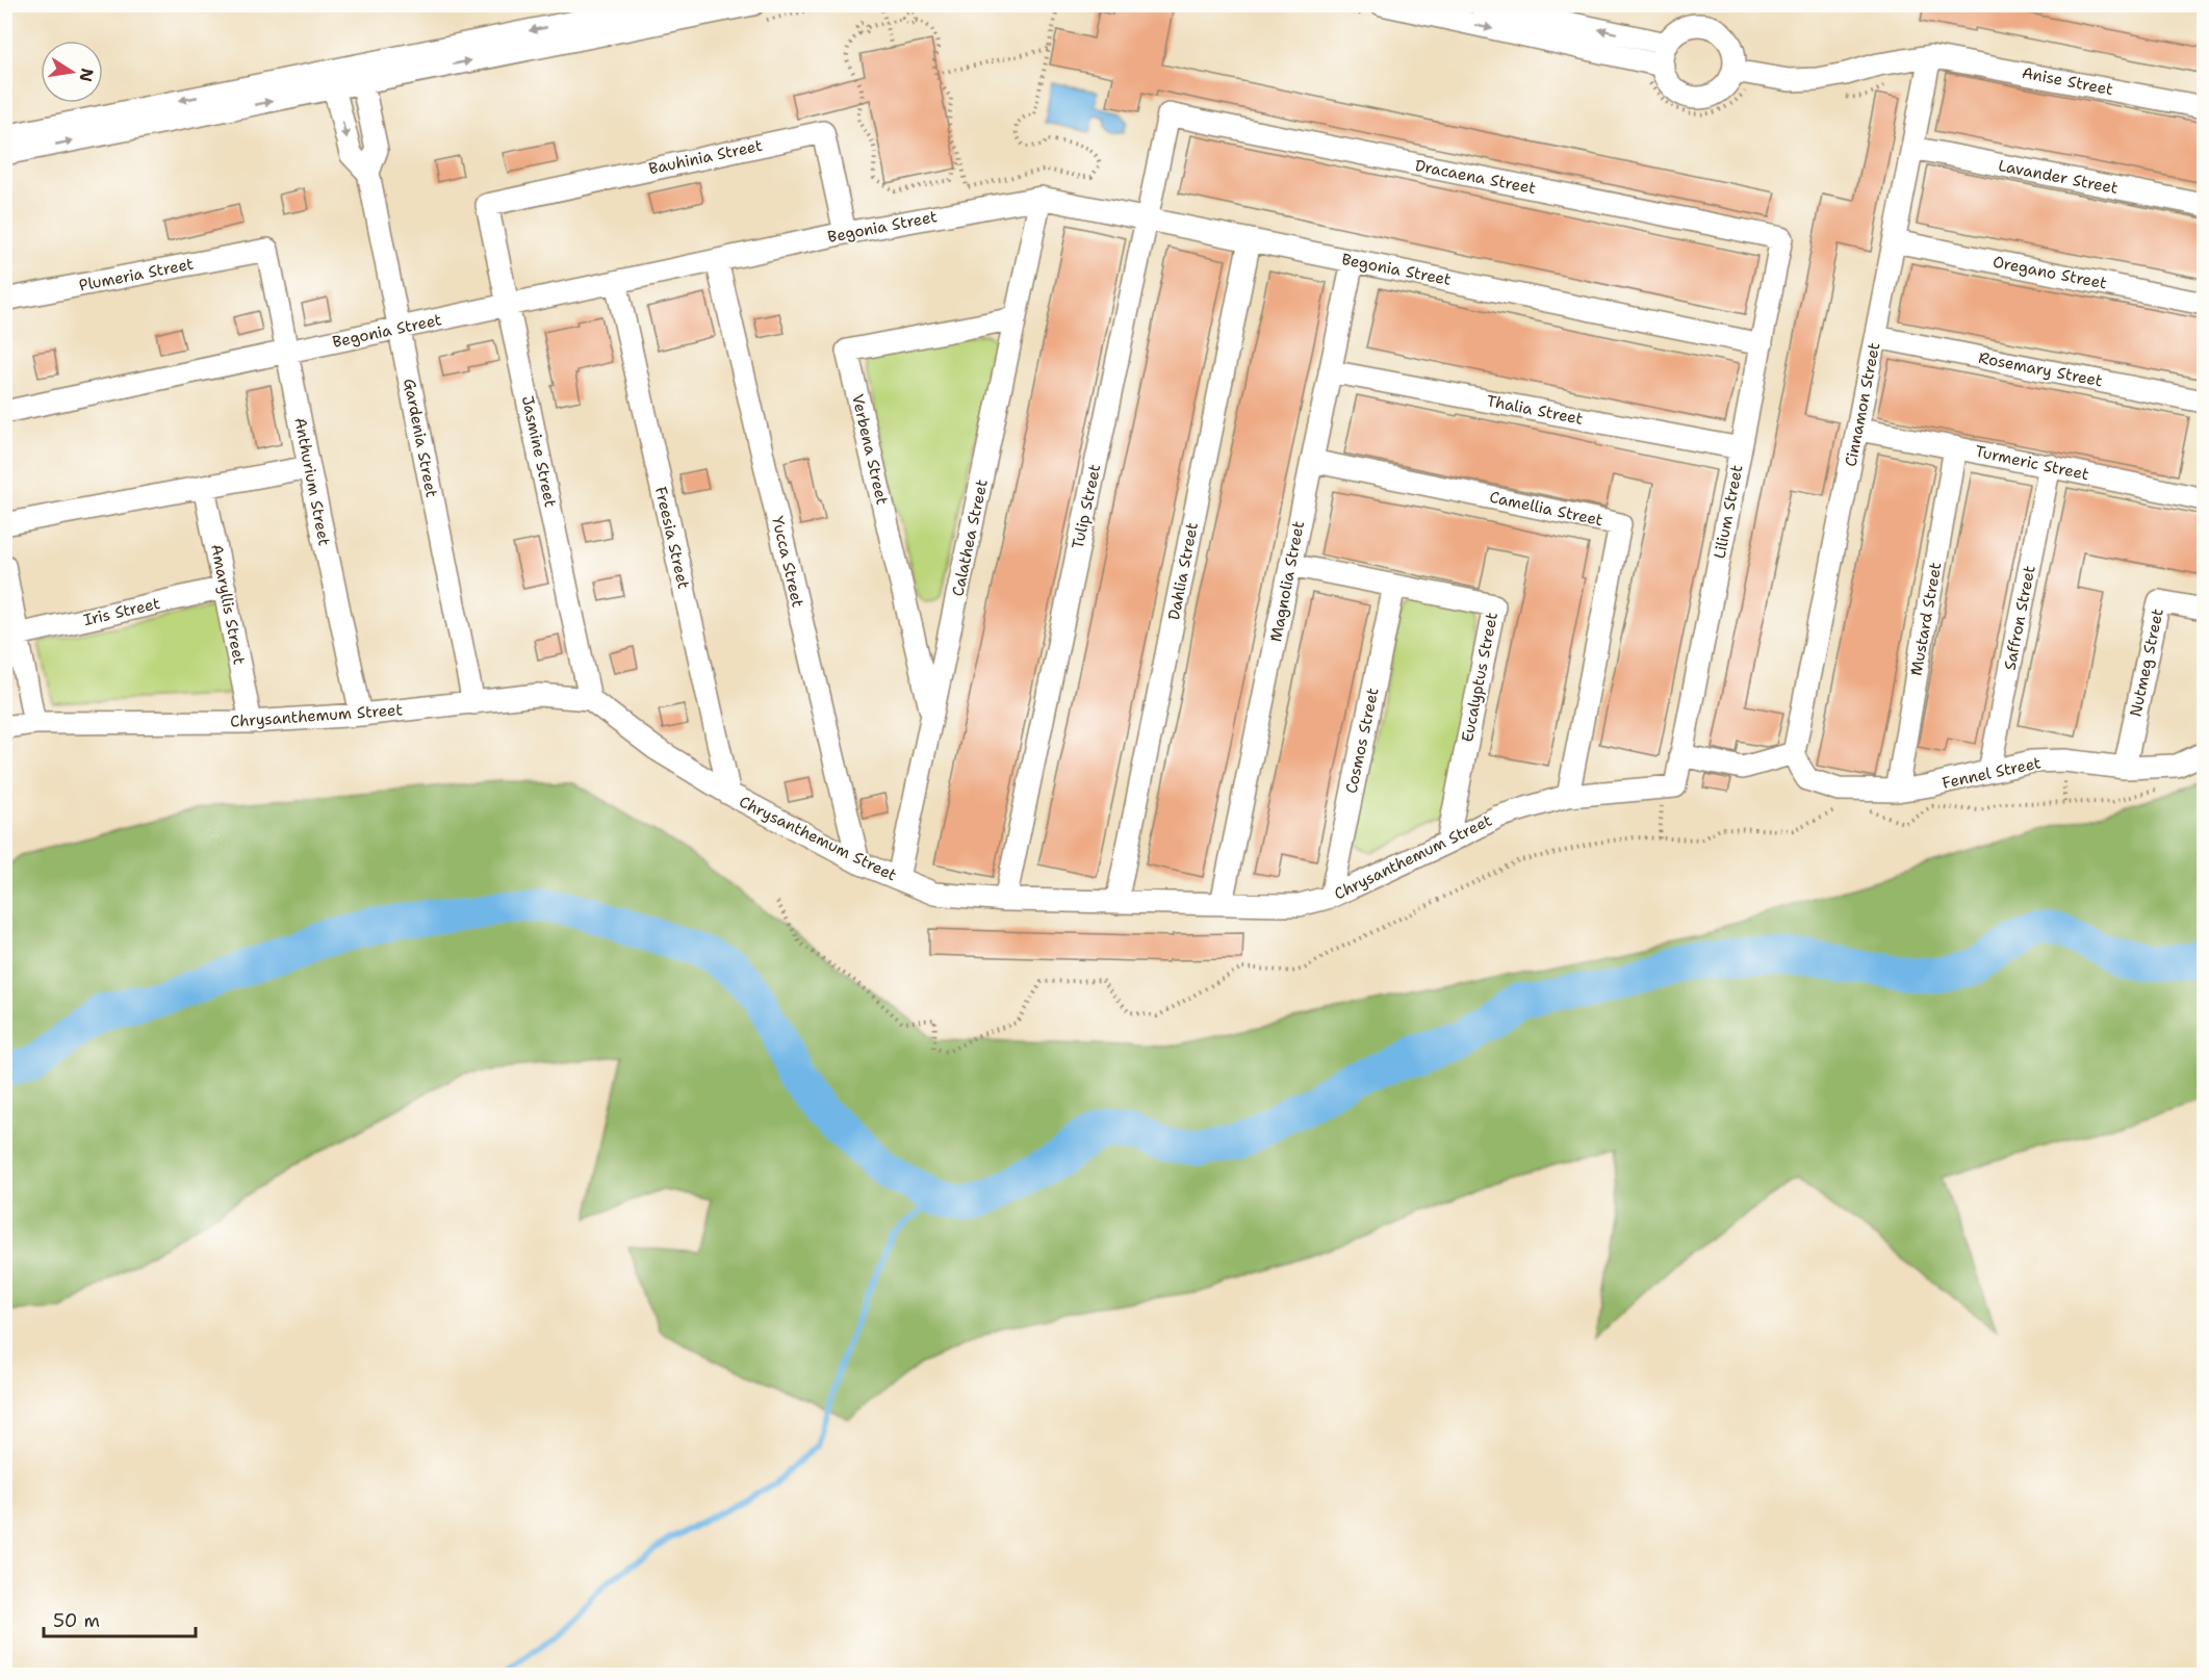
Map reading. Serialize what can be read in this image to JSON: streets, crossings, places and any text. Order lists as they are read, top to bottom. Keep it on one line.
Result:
{"streets":{"street":["Anise Street","Bauhinia Street","Dracaena Street","Lavander Street","Begonia Street","Oregano Street","Plumeria Street","Rosemary Street","Cinnamon Street","Thalia Street","Gardenia Street","Verbena Street","Jasmine Street","Turmeric Street","Anthurium Street","Tulip Street","Camellia Street","Lilium Street","Freesia Street","Calathea Street","Yucca Street","Dahlia Street","Magnolia Street","Amaryllis Street","Iris Street","Saffron Street","Mustard Street","Nutmeg Street","Eucalyptus Street","Chrysanthemum Street","Cosmos Street","Fennel Street"]},"crossings":[["Anise Street","Cinnamon Street"],["Bauhinia Street","Begonia Street"],["Bauhinia Street","Jasmine Street"],["Dracaena Street","Tulip Street"],["Dracaena Street","Lilium Street"],["Lavander Street","Cinnamon Street"],["Begonia Street","Gardenia Street"],["Begonia Street","Jasmine Street"],["Begonia Street","Anthurium Street"],["Begonia Street","Tulip Street"],["Begonia Street","Lilium Street"],["Begonia Street","Freesia Street"],["Begonia Street","Calathea Street"],["Begonia Street","Yucca Street"],["Begonia Street","Dahlia Street"],["Begonia Street","Magnolia Street"],["Oregano Street","Cinnamon Street"],["Plumeria Street","Anthurium Street"],["Rosemary Street","Cinnamon Street"],["Cinnamon Street","Turmeric Street"],["Cinnamon Street","Fennel Street"],["Thalia Street","Lilium Street"],["Thalia Street","Magnolia Street"],["Gardenia Street","Chrysanthemum Street"],["Verbena Street","Calathea Street"],["Jasmine Street","Chrysanthemum Street"],["Turmeric Street","Saffron Street"],["Turmeric Street","Mustard Street"],["Anthurium Street","Chrysanthemum Street"],["Tulip Street","Chrysanthemum Street"],["Camellia Street","Magnolia Street"],["Camellia Street","Chrysanthemum Street"],["Lilium Street","Chrysanthemum Street"],["Freesia Street","Chrysanthemum Street"],["Calathea Street","Chrysanthemum Street"],["Yucca Street","Chrysanthemum Street"],["Dahlia Street","Chrysanthemum Street"],["Magnolia Street","Eucalyptus Street"],["Magnolia Street","Chrysanthemum Street"],["Amaryllis Street","Iris Street"],["Amaryllis Street","Chrysanthemum Street"],["Saffron Street","Fennel Street"],["Mustard Street","Fennel Street"],["Nutmeg Street","Fennel Street"],["Eucalyptus Street","Chrysanthemum Street"],["Eucalyptus Street","Cosmos Street"],["Chrysanthemum Street","Cosmos Street"]],"scale_bar":"50 m","north":"right"}
